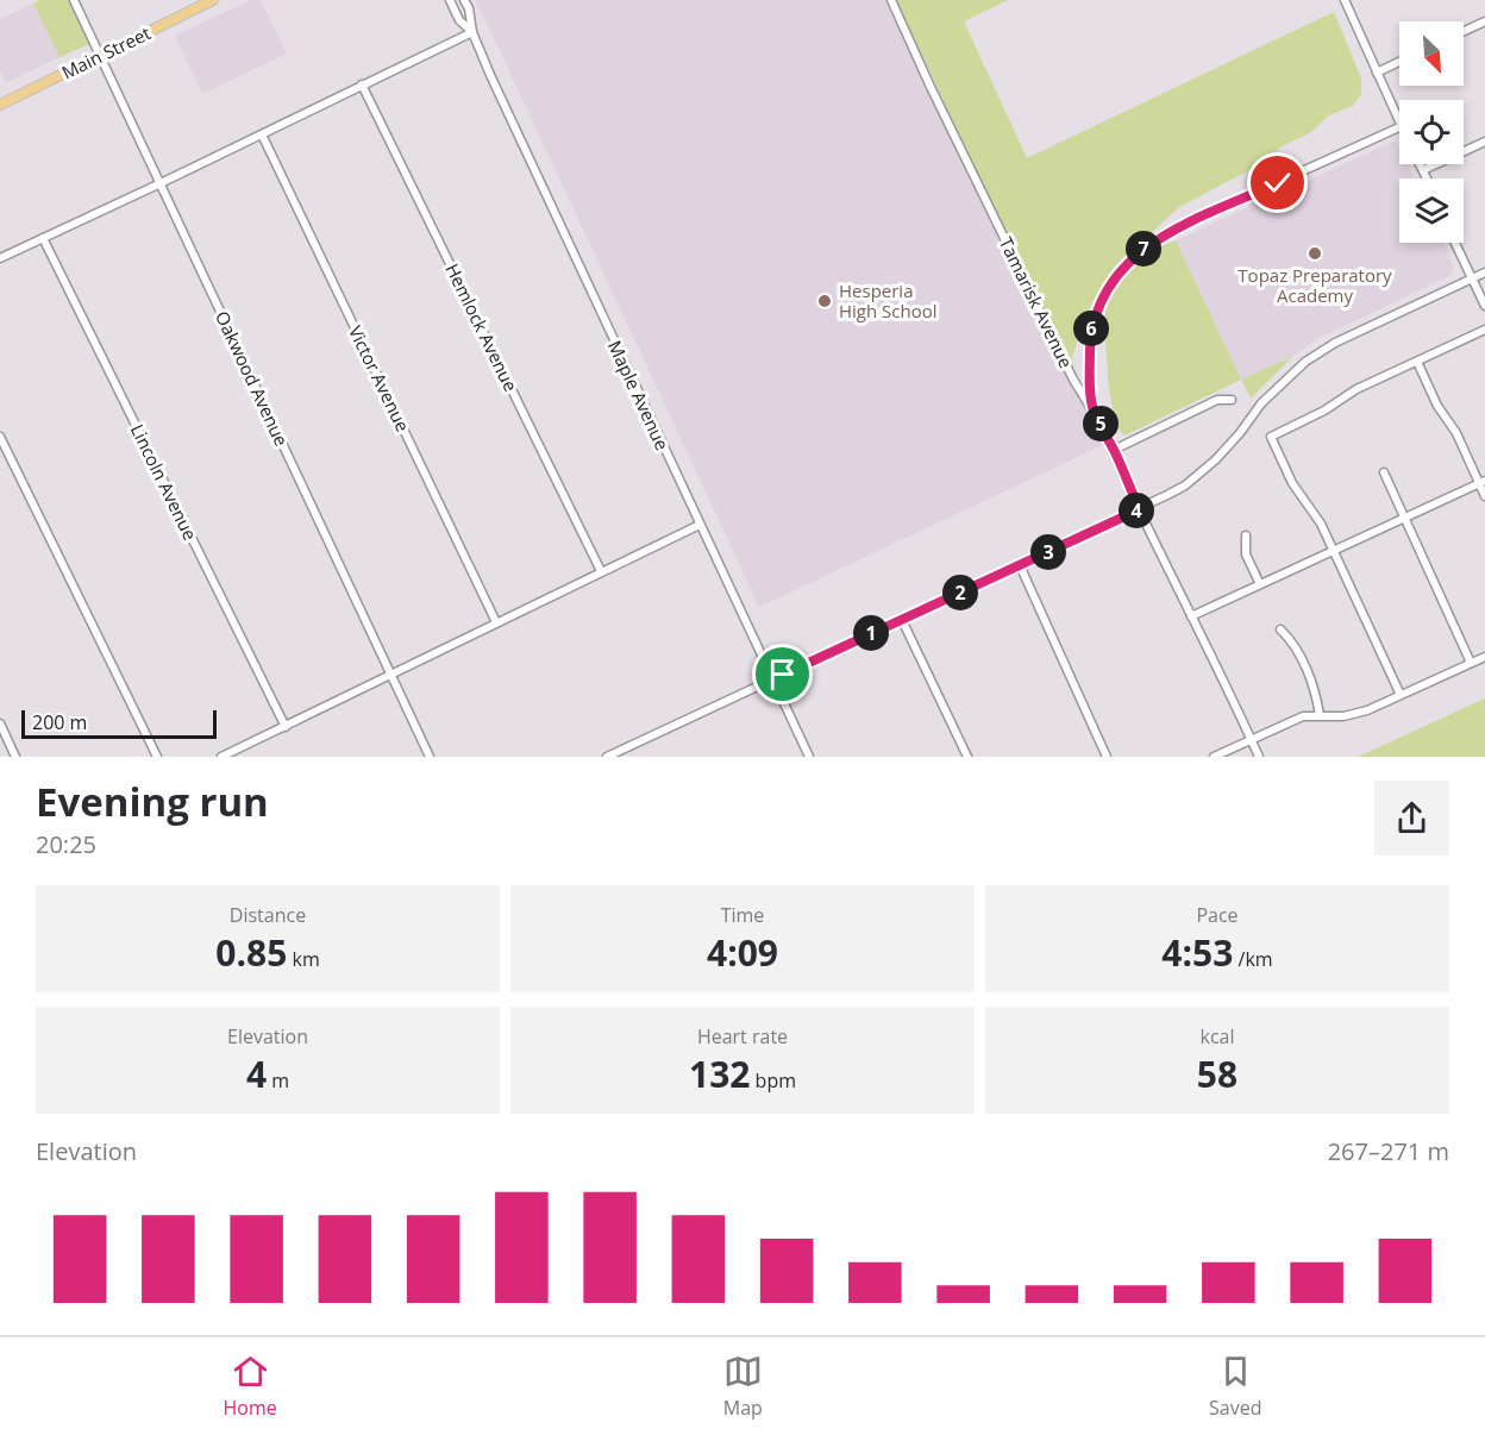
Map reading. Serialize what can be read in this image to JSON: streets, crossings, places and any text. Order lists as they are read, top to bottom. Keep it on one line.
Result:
{"streets":{"main road":["Main Street"],"street":["Tamarisk Avenue","Hemlock Avenue","Oakwood Avenue","Victor Avenue","Maple Avenue","Lincoln Avenue"]},"crossings":[["Main Street","Oakwood Avenue"]],"places":["Topaz Preparatory Academy","Hesperia High School"],"scale_bar":"200 m","north":"bottom right","page":{"pins":["7","6","5","4","3","2","1"],"scale":"200 m","heading":["Evening run","20:25"],"stats":[["Distance","0.85 km"],["Time","4:09"],["Pace","4:53 /km"],["Elevation","4 m"],["Heart rate","132 bpm"],["kcal","58"]],"chart":["Elevation","267–271 m"],"tabs":["Home","Map","Saved"]}}
